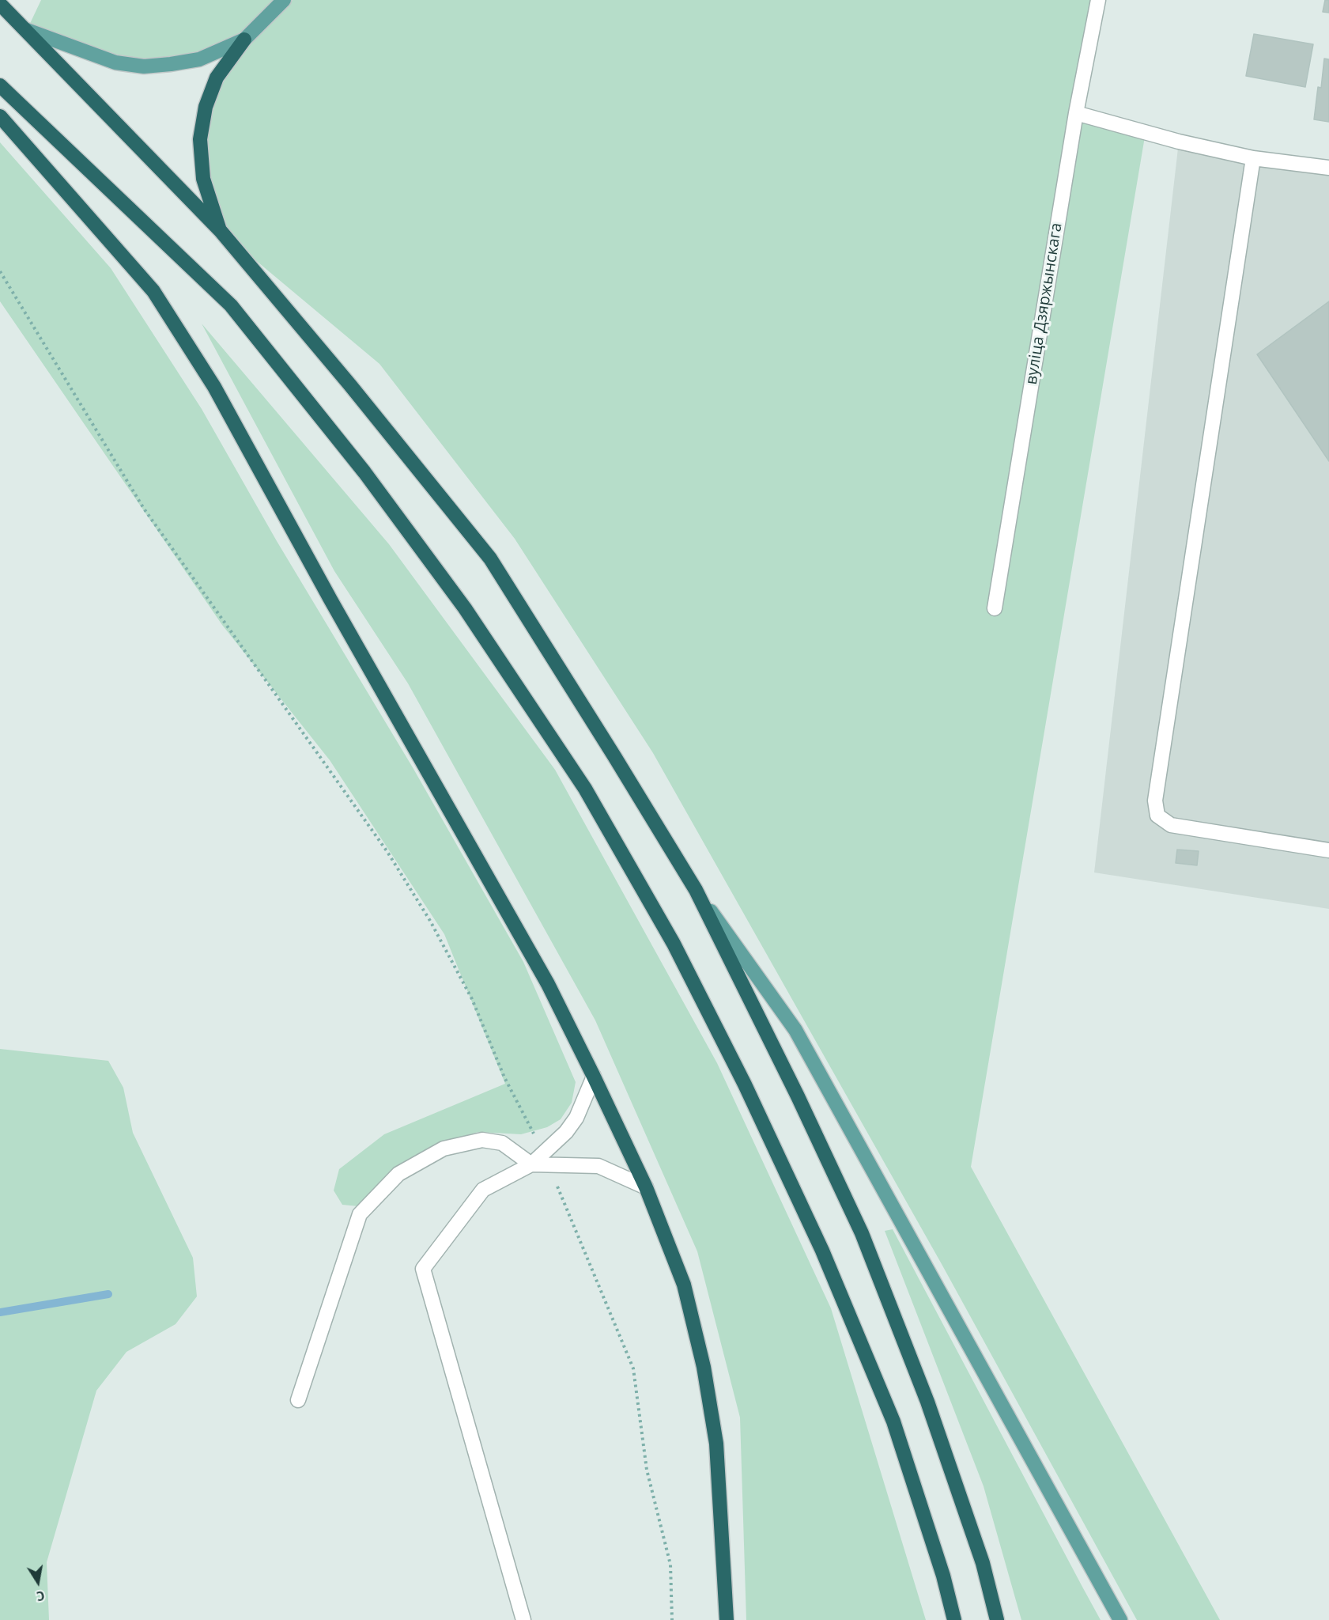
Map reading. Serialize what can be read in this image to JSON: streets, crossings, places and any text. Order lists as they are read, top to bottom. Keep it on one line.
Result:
{"streets":{"street":["вуліца Дзяржынскага"]},"north":"bottom"}
